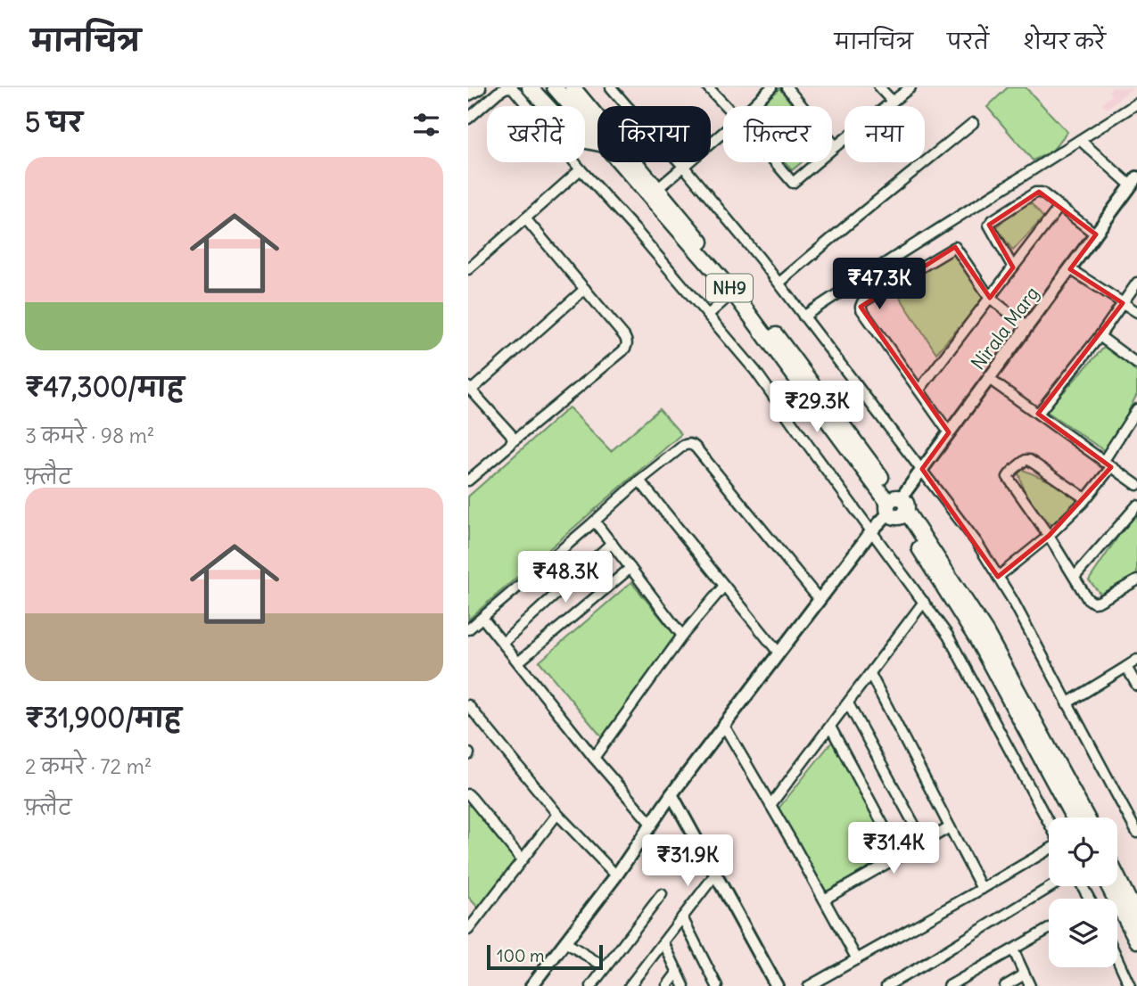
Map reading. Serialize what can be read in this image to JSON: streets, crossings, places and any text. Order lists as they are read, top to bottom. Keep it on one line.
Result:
{"streets":{"highway":["NH9"],"street":["Nirala Marg"]},"crossings":[["NH9","Nirala Marg"]],"scale_bar":"100 m","page":{"header":"मानचित्र","nav":["मानचित्र","परतें","शेयर करें"],"heading":"5 घर","chip":["खरीदें","किराया","फ़िल्टर","नया"],"list":[{"name":"₹47,300/माह","note":"3 कमरे · 98 m² · फ़्लैट"},{"name":"₹31,900/माह","note":"2 कमरे · 72 m² · फ़्लैट"}],"price":["₹47.3K","₹29.3K","₹48.3K","₹31.4K","₹31.9K"],"scale":"100 m"}}
